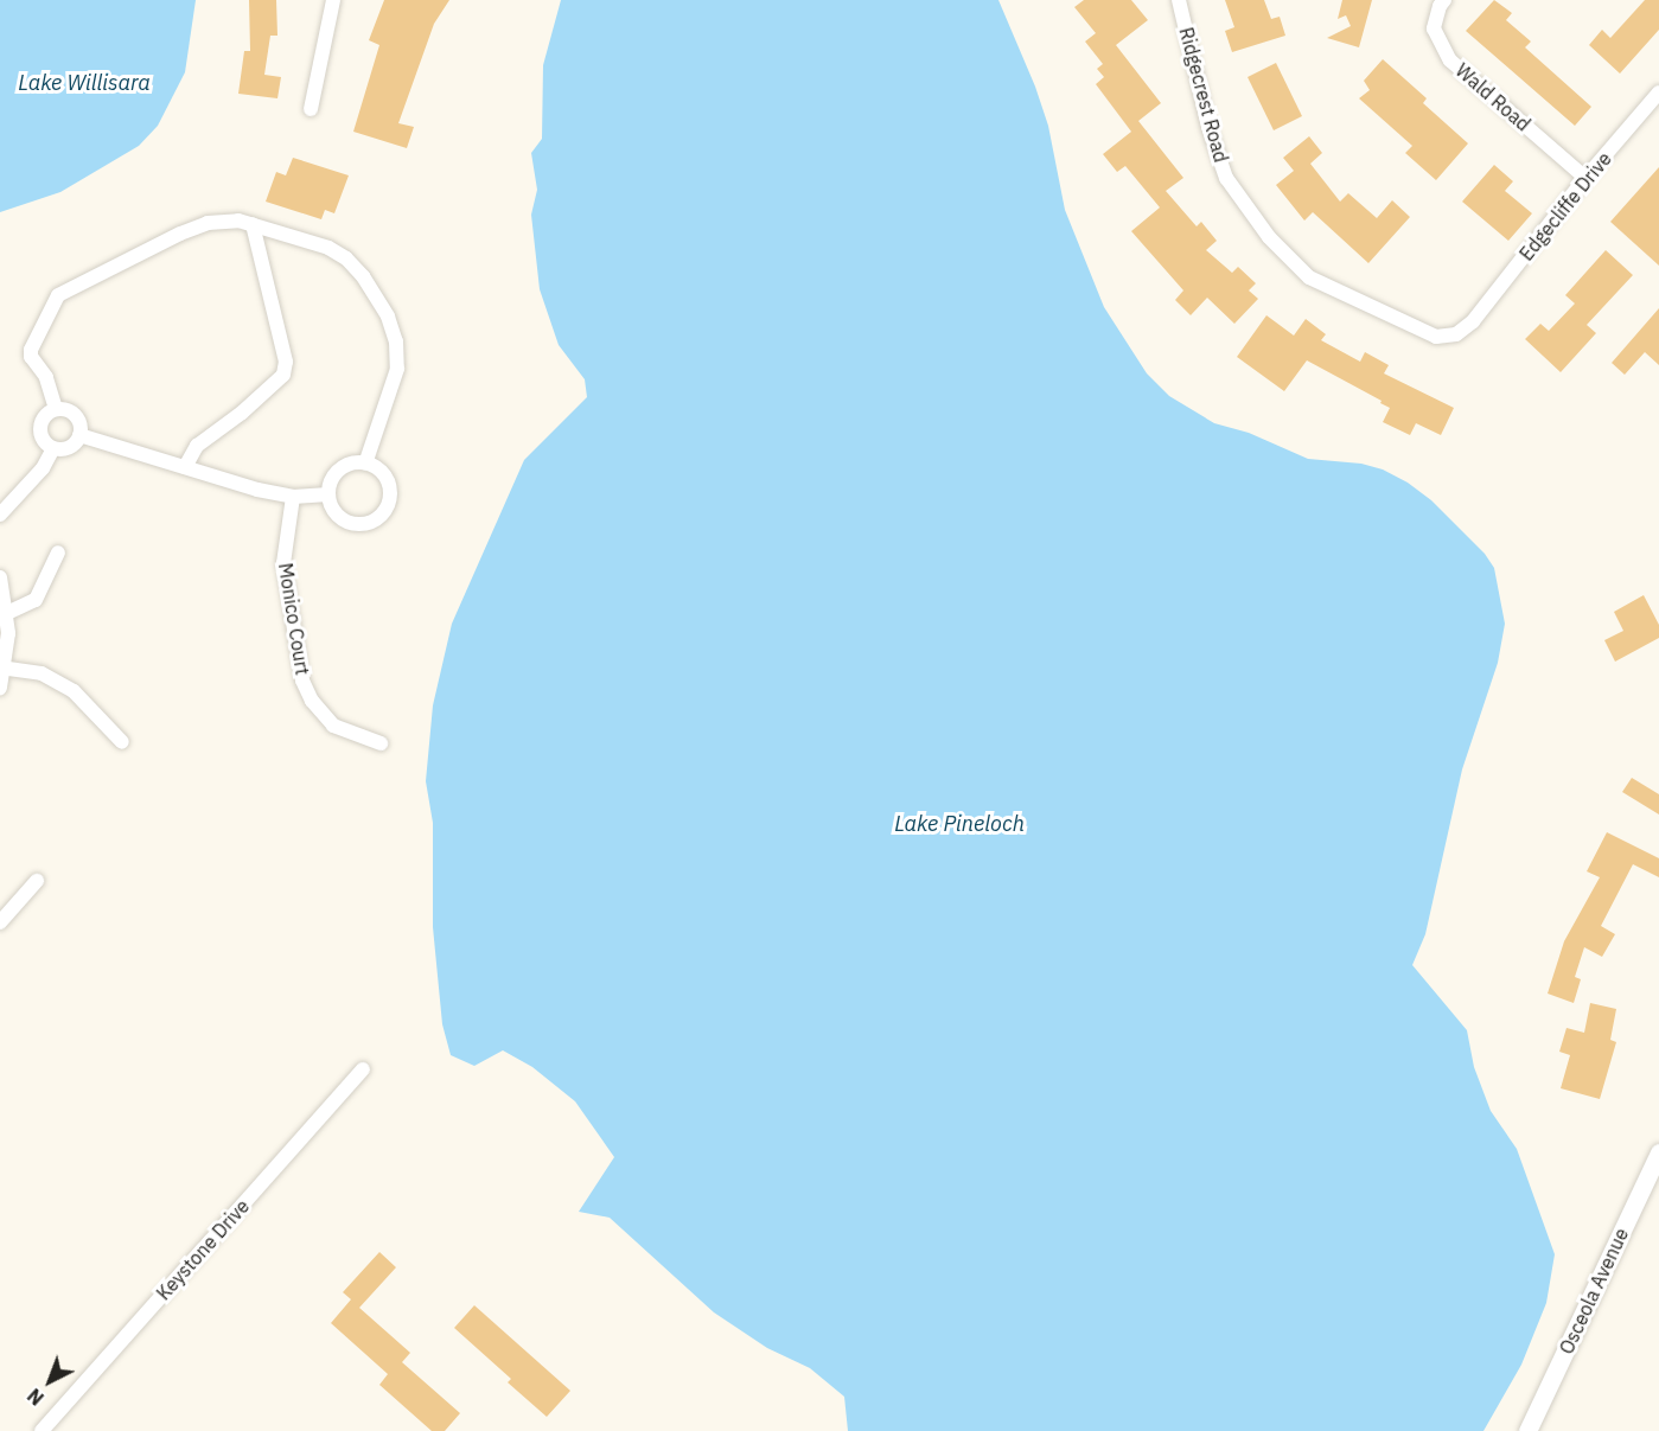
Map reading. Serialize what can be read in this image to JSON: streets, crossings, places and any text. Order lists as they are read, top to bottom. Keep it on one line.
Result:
{"streets":{"street":["Ridgecrest Road","Wald Road","Edgecliffe Drive","Monico Court","Keystone Drive","Osceola Avenue"]},"crossings":[["Ridgecrest Road","Edgecliffe Drive"],["Wald Road","Edgecliffe Drive"]],"water":["Lake Willisara","Lake Pineloch"],"north":"bottom left"}
